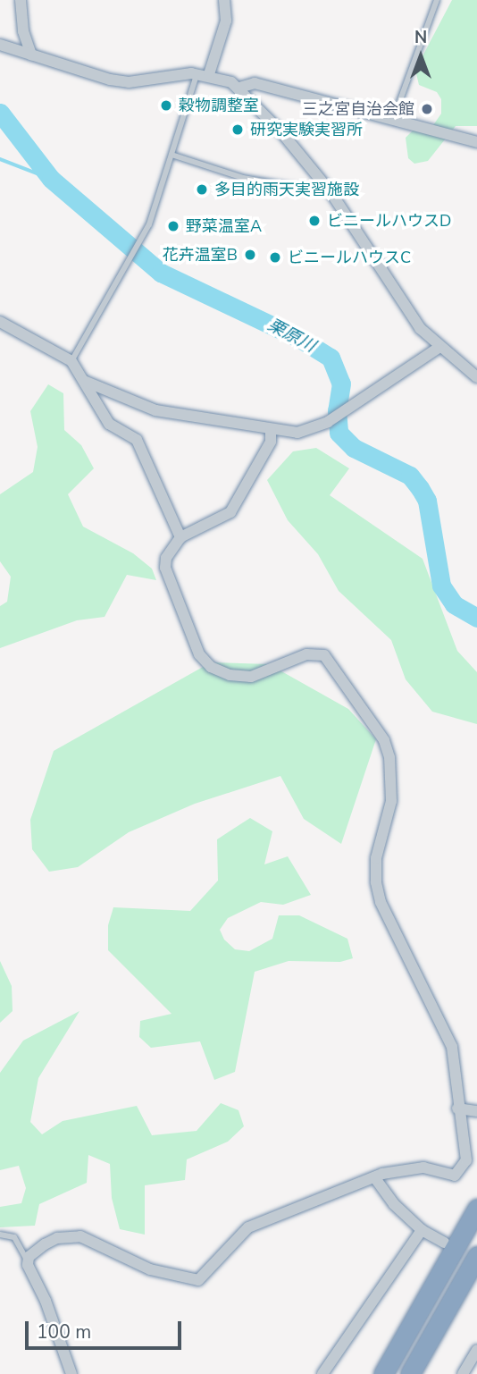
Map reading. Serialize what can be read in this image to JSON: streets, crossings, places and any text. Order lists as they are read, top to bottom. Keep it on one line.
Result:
{"water":["栗原川"],"places":["穀物調整室","三之宮自治会館","研究実験実習所","多目的雨天実習施設","ビニールハウスD","野菜温室A","花卉温室B","ビニールハウスC"],"scale_bar":"100 m","north":"top"}
